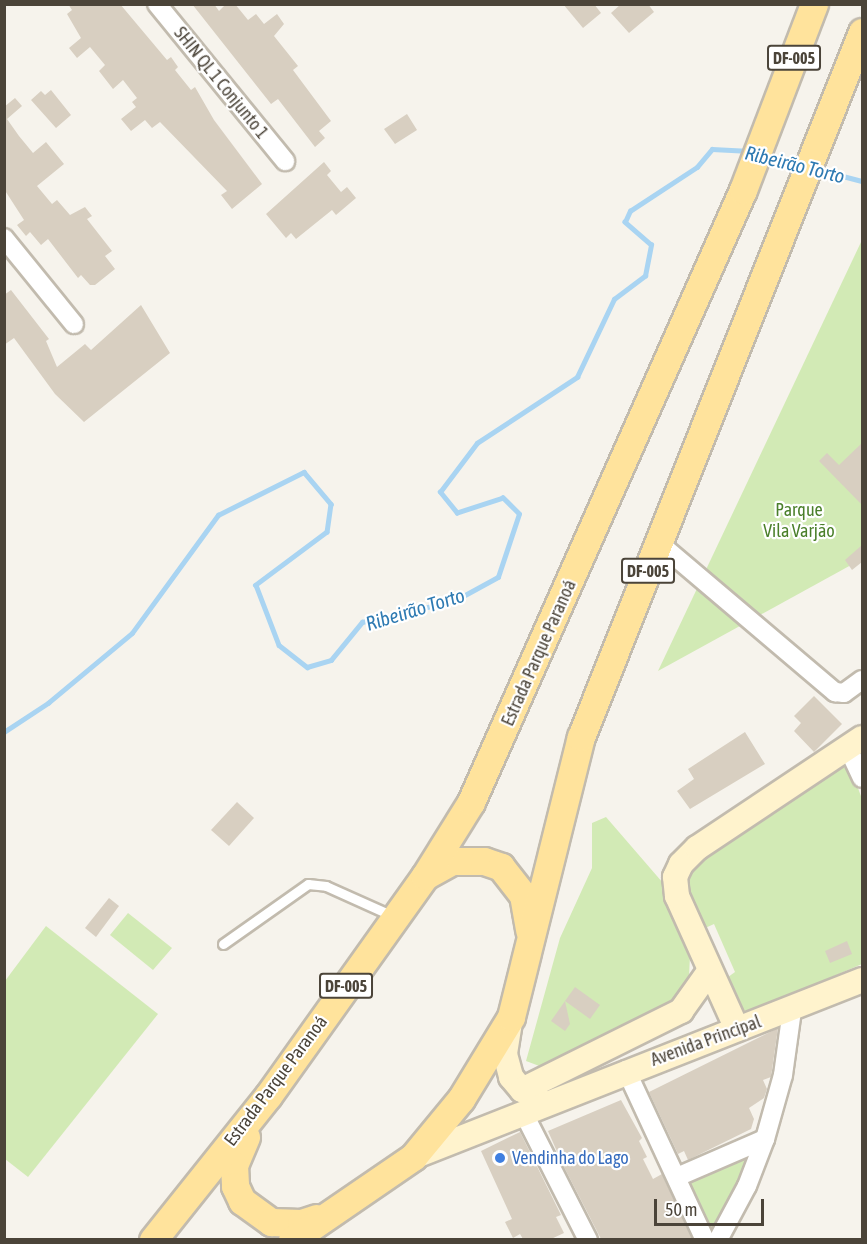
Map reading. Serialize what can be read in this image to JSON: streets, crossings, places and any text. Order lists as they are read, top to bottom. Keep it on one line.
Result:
{"streets":{"main road":["DF-005","Estrada Parque Paranoá"],"street":["SHIN QL 1 Conjunto 1","Avenida Principal"]},"crossings":[["DF-005","Avenida Principal"]],"water":["Ribeirão Torto"],"parks":["Parque Vila Varjão"],"places":["Vendinha do Lago"],"scale_bar":"50 m"}
